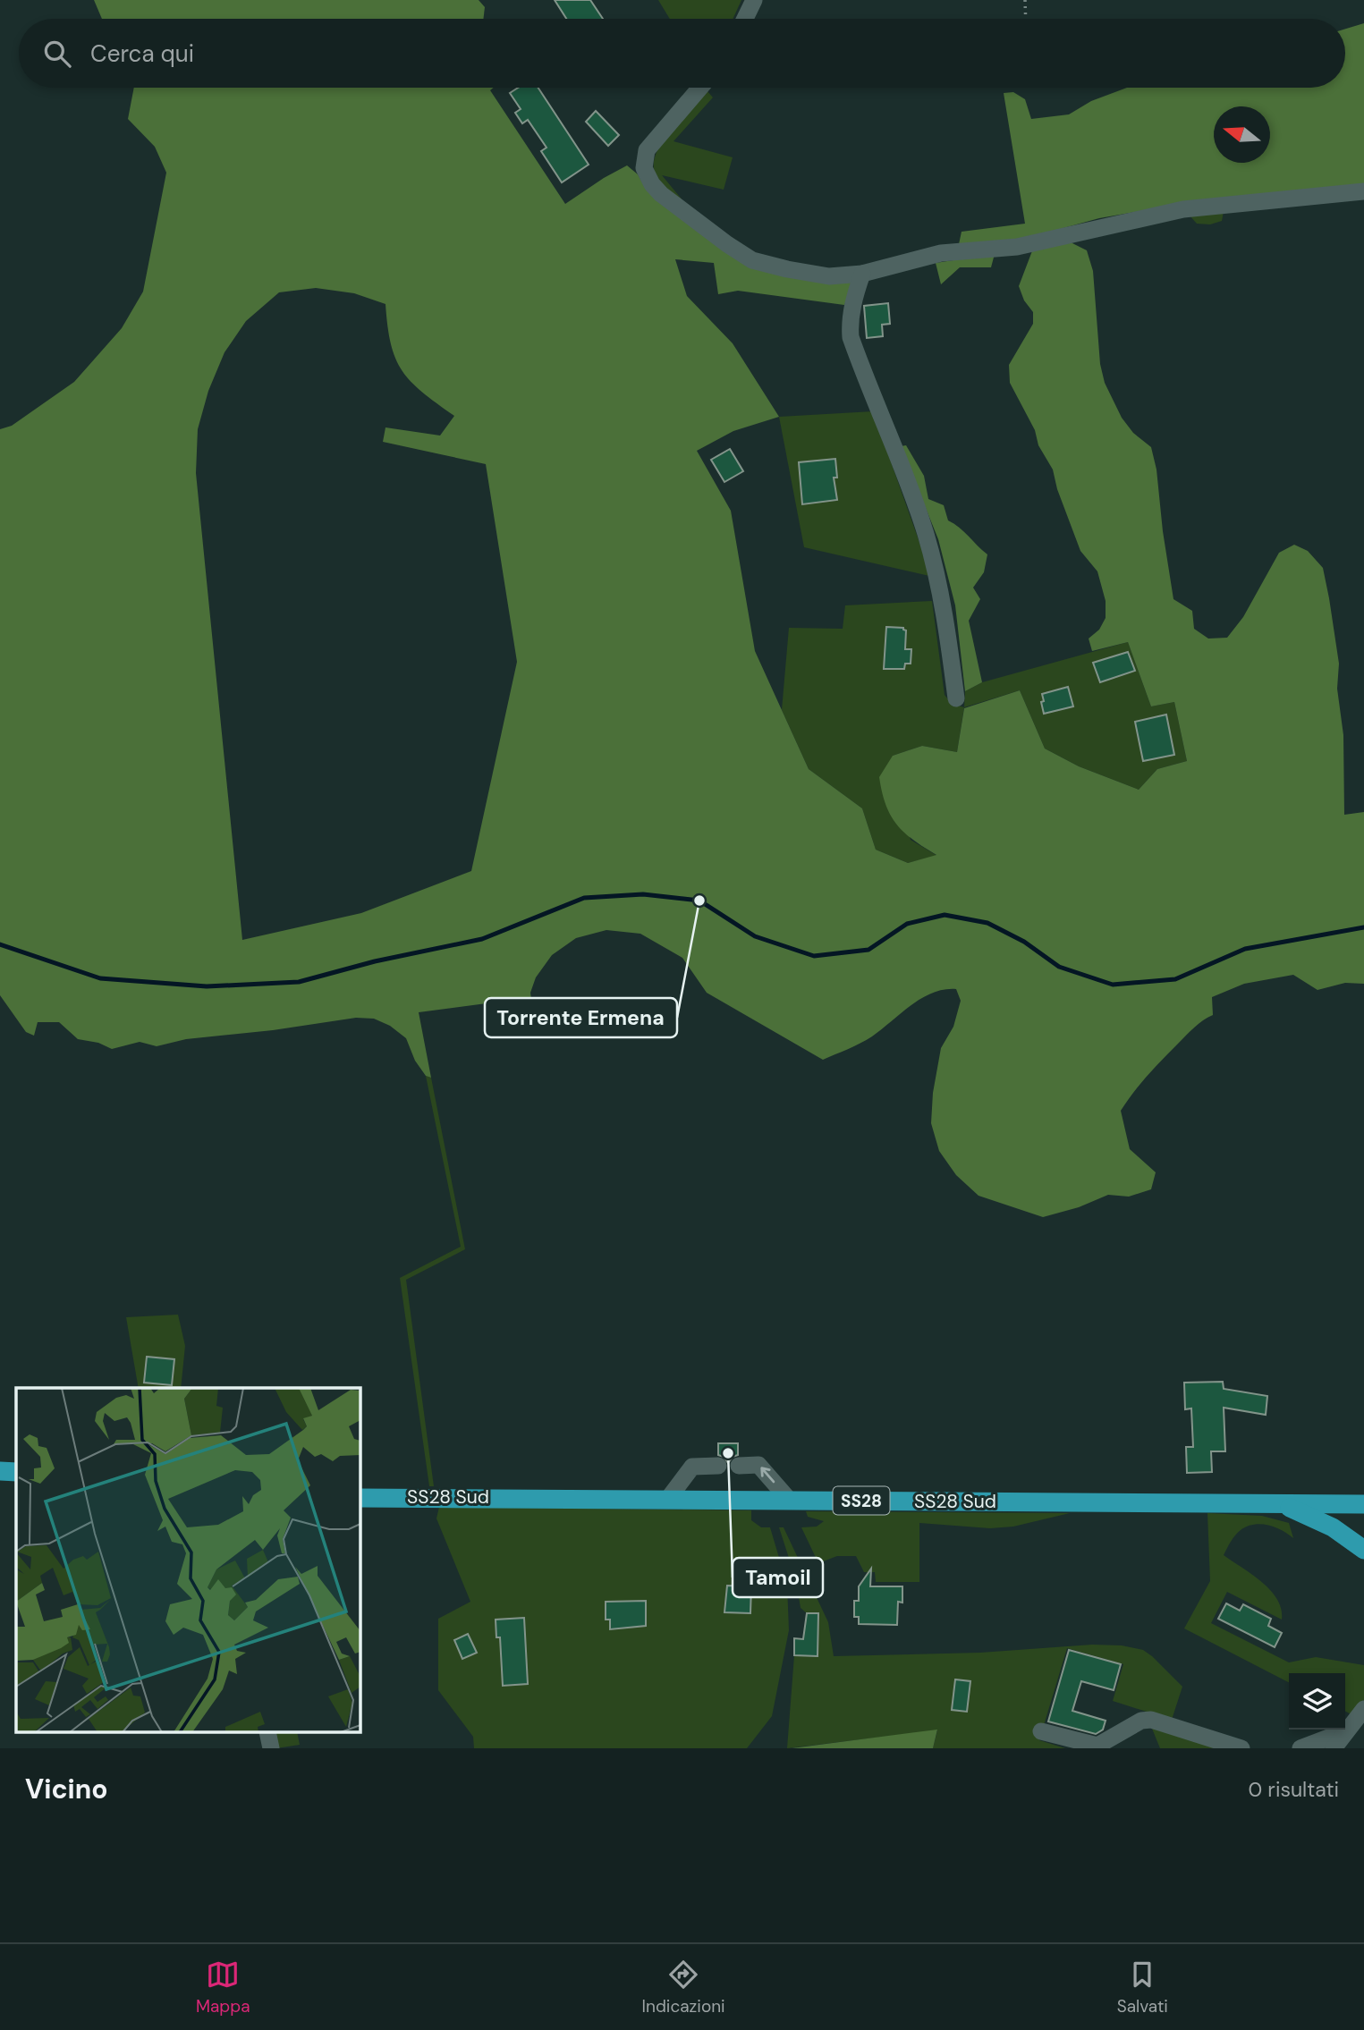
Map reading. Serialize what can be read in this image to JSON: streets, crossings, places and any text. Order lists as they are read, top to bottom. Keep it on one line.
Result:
{"streets":{"main road":["SS28 Sud","SS28"]},"places":["Torrente Ermena","Tamoil"],"north":"left","page":{"search":"Cerca qui","heading":["Vicino","0 risultati"],"nav":["Mappa","Indicazioni","Salvati"]}}
